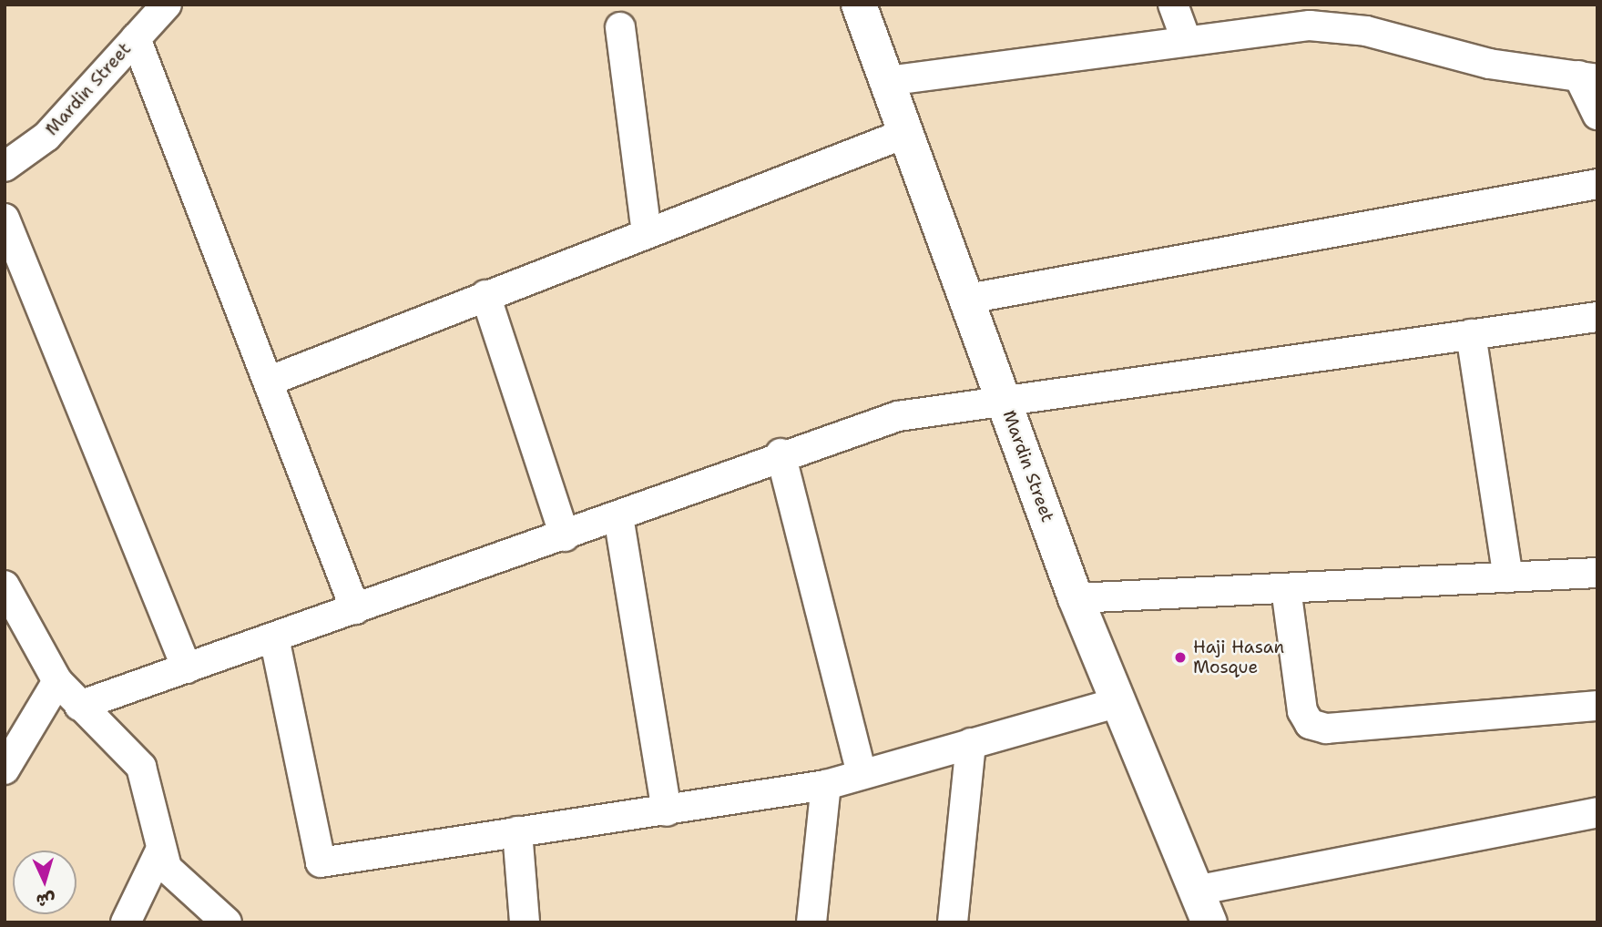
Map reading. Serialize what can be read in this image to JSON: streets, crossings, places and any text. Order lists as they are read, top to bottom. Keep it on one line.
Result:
{"streets":{"street":["Mardin Street"]},"places":["Haji Hasan Mosque"],"north":"bottom"}
